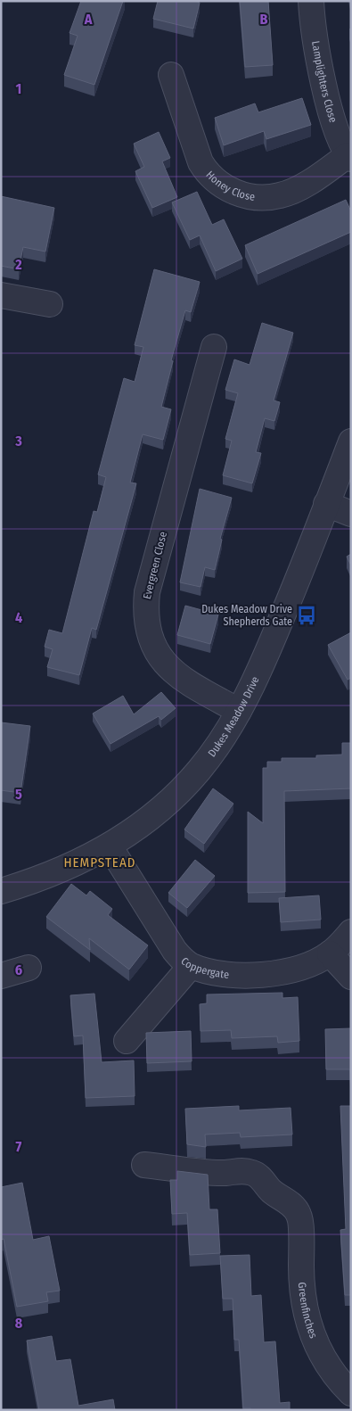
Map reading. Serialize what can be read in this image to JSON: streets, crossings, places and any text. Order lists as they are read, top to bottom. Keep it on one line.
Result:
{"streets":{"street":["Lamplighters Close","Honey Close","Evergreen Close","Dukes Meadow Drive","Coppergate","Greenfinches"]},"crossings":[["Lamplighters Close","Honey Close"],["Evergreen Close","Dukes Meadow Drive"],["Dukes Meadow Drive","Coppergate"]],"districts":["HEMPSTEAD"],"places":{"bus stop":["Dukes Meadow Drive Shepherds Gate"]},"grid":{"columns":["A","B"],"rows":["1","2","3","4","5","6","7","8"]}}
